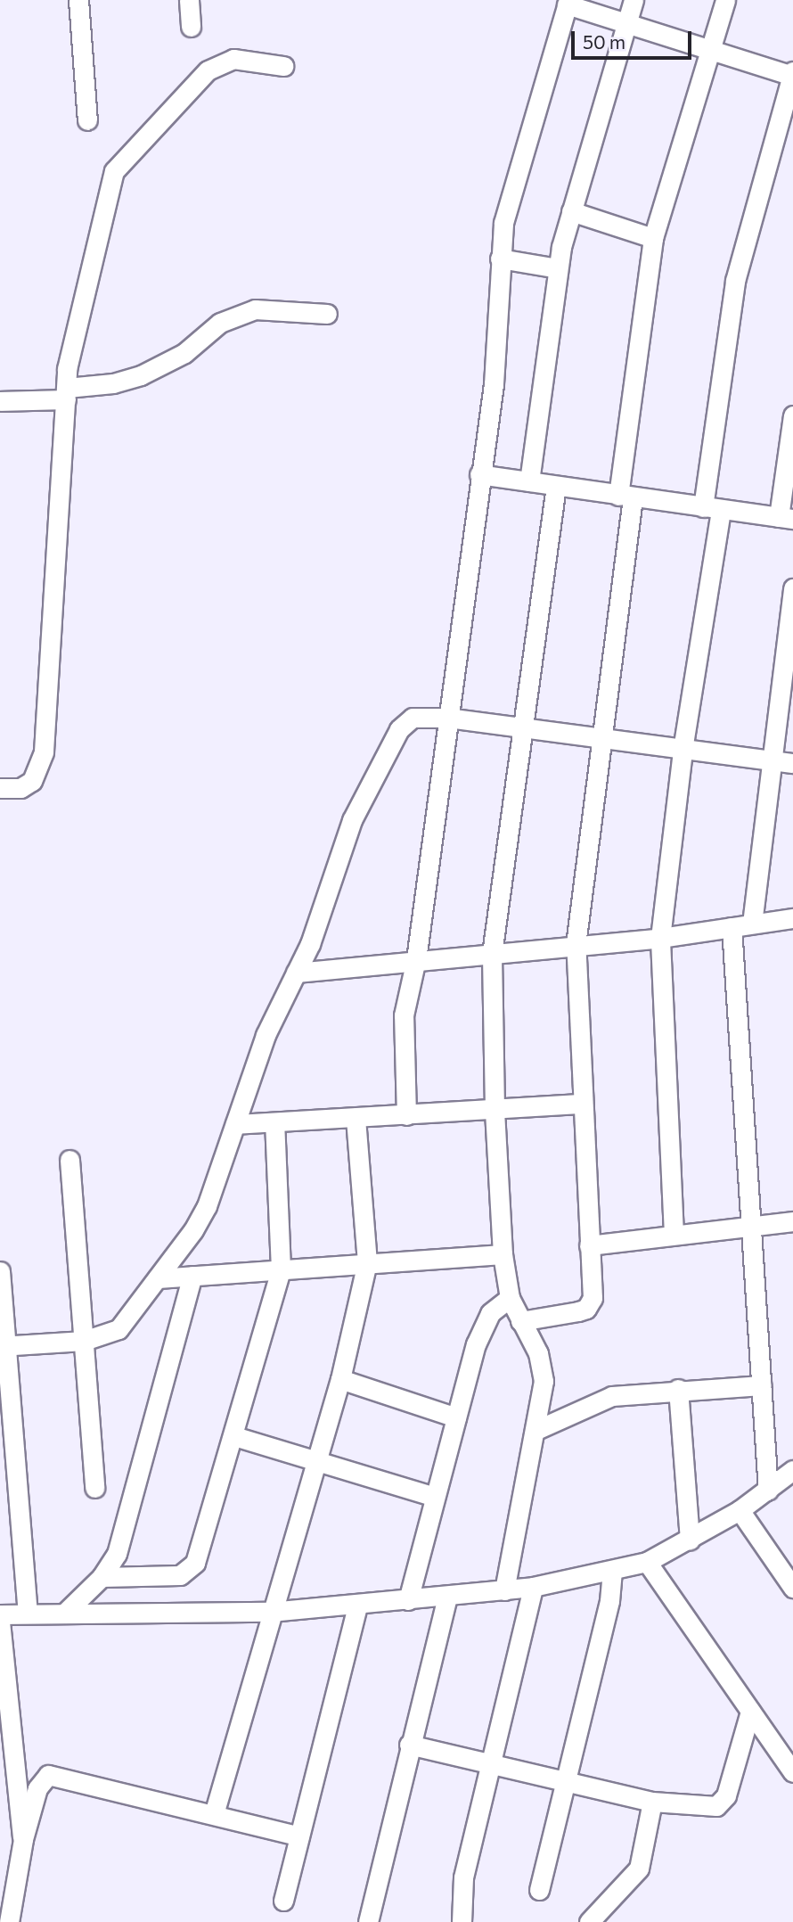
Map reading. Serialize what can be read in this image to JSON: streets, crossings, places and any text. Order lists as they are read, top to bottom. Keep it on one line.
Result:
{"scale_bar":"50 m"}
